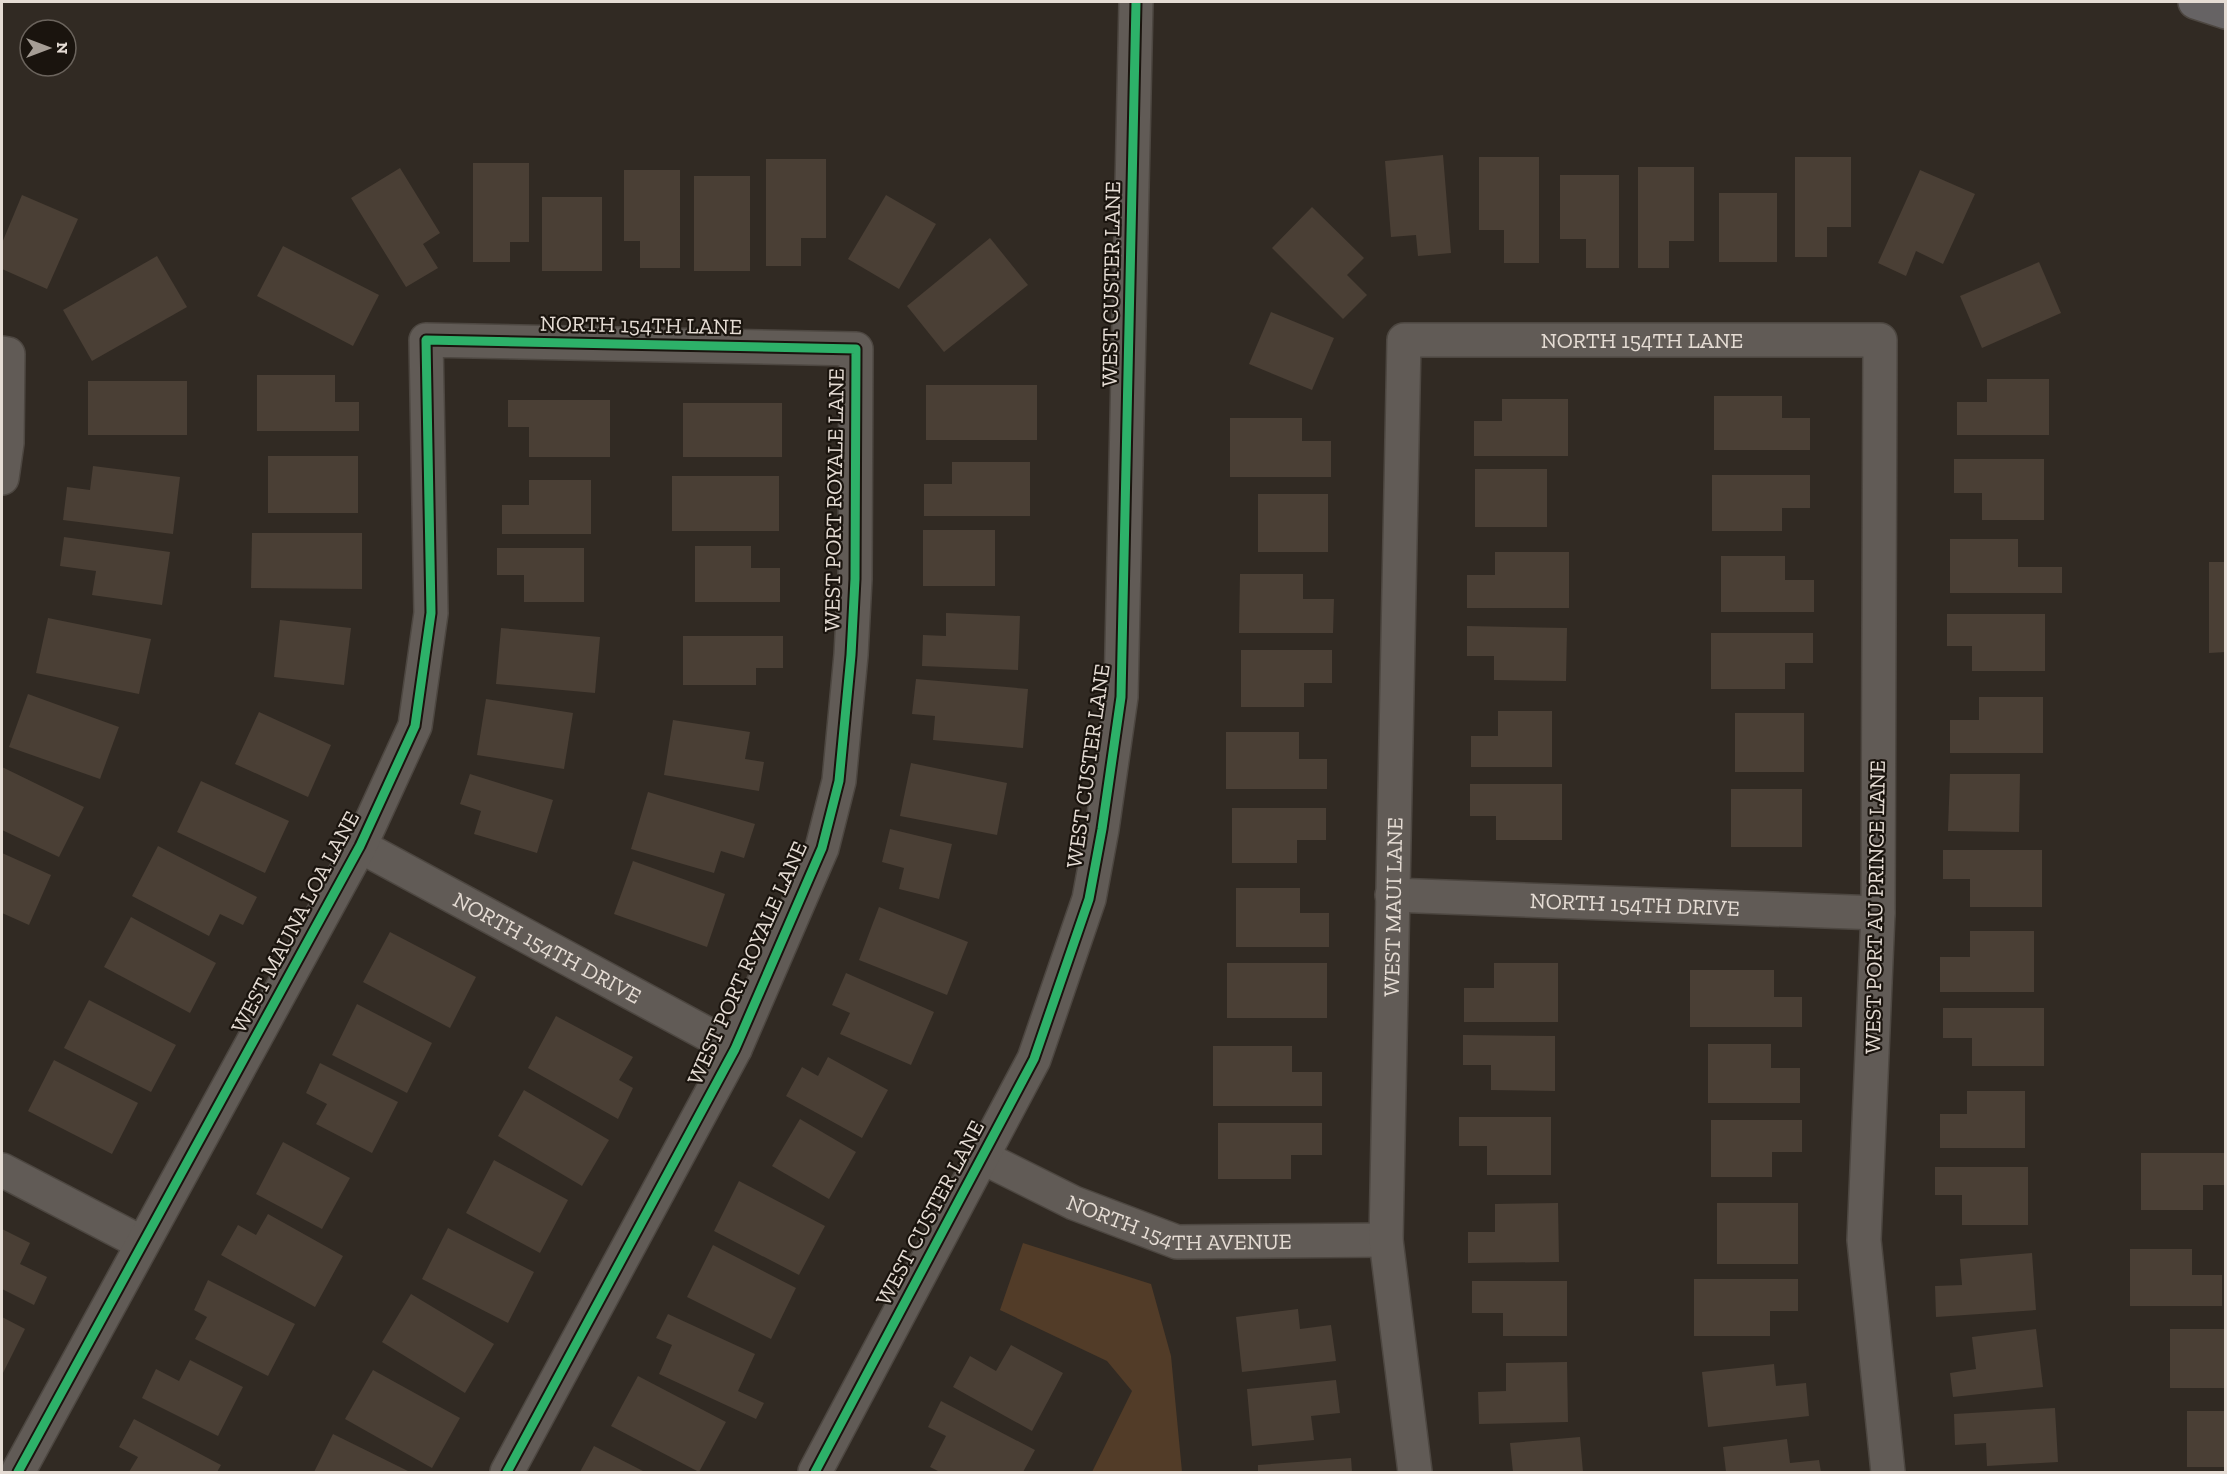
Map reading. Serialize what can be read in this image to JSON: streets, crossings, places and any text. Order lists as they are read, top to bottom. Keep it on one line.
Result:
{"streets":{"street":["WEST CUSTER LANE","NORTH 154TH LANE","WEST PORT ROYALE LANE","NORTH 154TH DRIVE","WEST MAUI LANE","WEST PORT AU PRINCE LANE","WEST MAUNA LOA LANE","NORTH 154TH AVENUE"]},"crossings":[["WEST CUSTER LANE","NORTH 154TH AVENUE"],["NORTH 154TH LANE","WEST PORT ROYALE LANE"],["NORTH 154TH LANE","WEST MAUI LANE"],["NORTH 154TH LANE","WEST PORT AU PRINCE LANE"],["NORTH 154TH LANE","WEST MAUNA LOA LANE"],["WEST PORT ROYALE LANE","NORTH 154TH DRIVE"],["NORTH 154TH DRIVE","WEST MAUI LANE"],["NORTH 154TH DRIVE","WEST PORT AU PRINCE LANE"],["NORTH 154TH DRIVE","WEST MAUNA LOA LANE"],["WEST MAUI LANE","NORTH 154TH AVENUE"]],"north":"right"}
